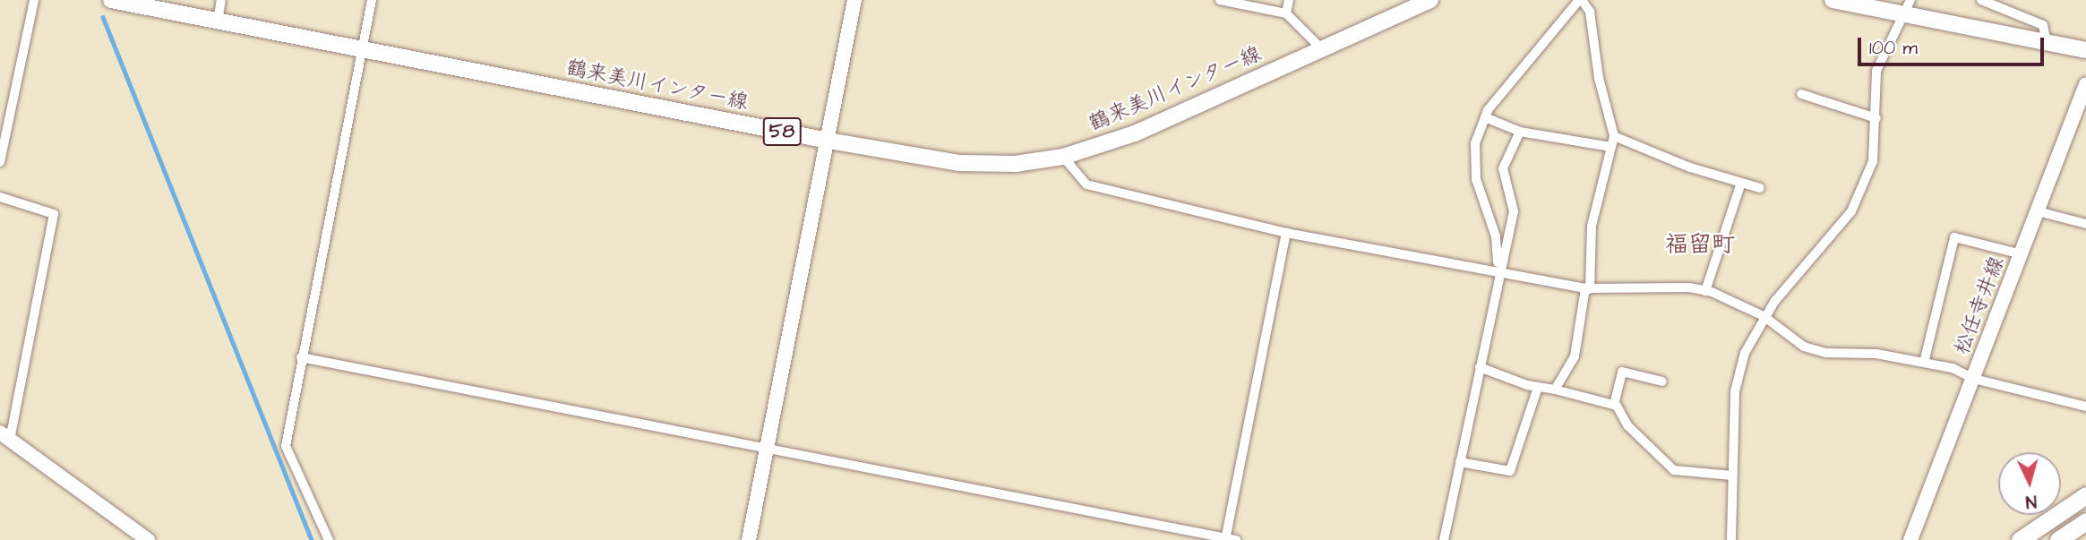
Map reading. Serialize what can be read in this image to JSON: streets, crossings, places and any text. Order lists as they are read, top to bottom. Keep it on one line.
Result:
{"streets":{"main road":["鶴来美川インター線","58"],"street":["松任寺井線"]},"districts":["福留町"],"scale_bar":"100 m","north":"bottom"}
